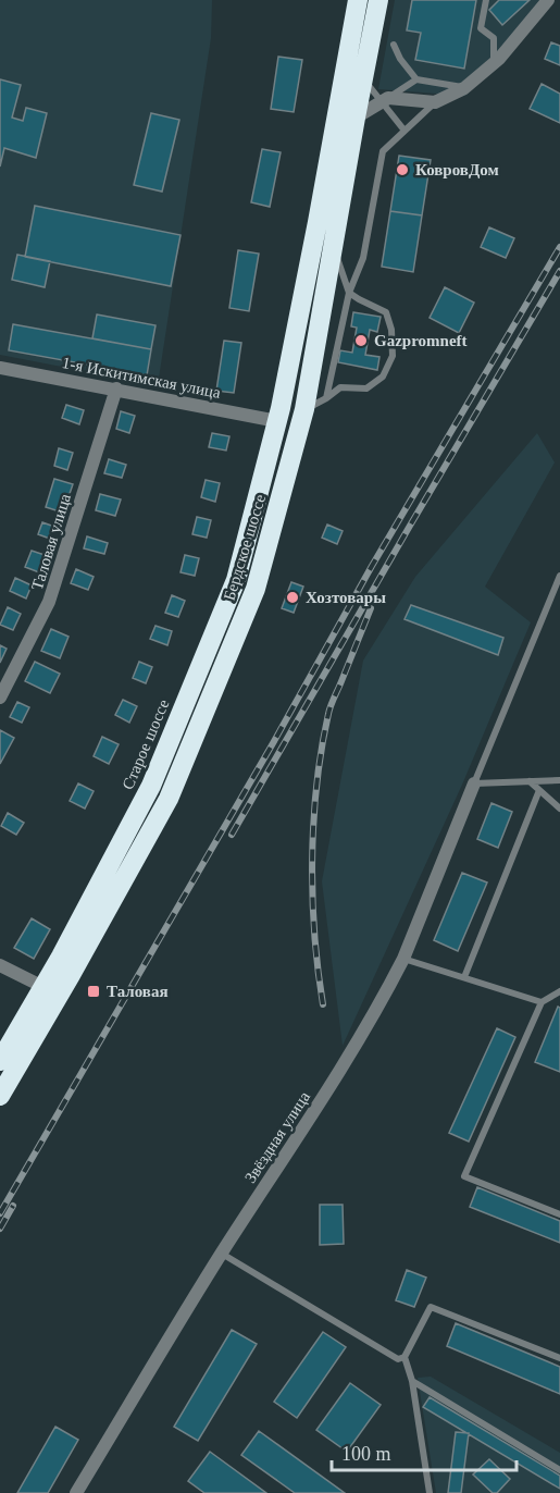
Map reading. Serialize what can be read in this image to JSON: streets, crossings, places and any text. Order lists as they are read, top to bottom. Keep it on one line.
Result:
{"streets":{"highway":["Бердское шоссе","Старое шоссе"],"street":["1-я Искитимская улица","Таловая улица","Звёздная улица"]},"crossings":[["1-я Искитимская улица","Таловая улица"],["1-я Искитимская улица","Старое шоссе"]],"places":{"other":["КовровДом","Gazpromneft","Хозтовары"],"transit":["Таловая"]},"scale_bar":"100 m"}
